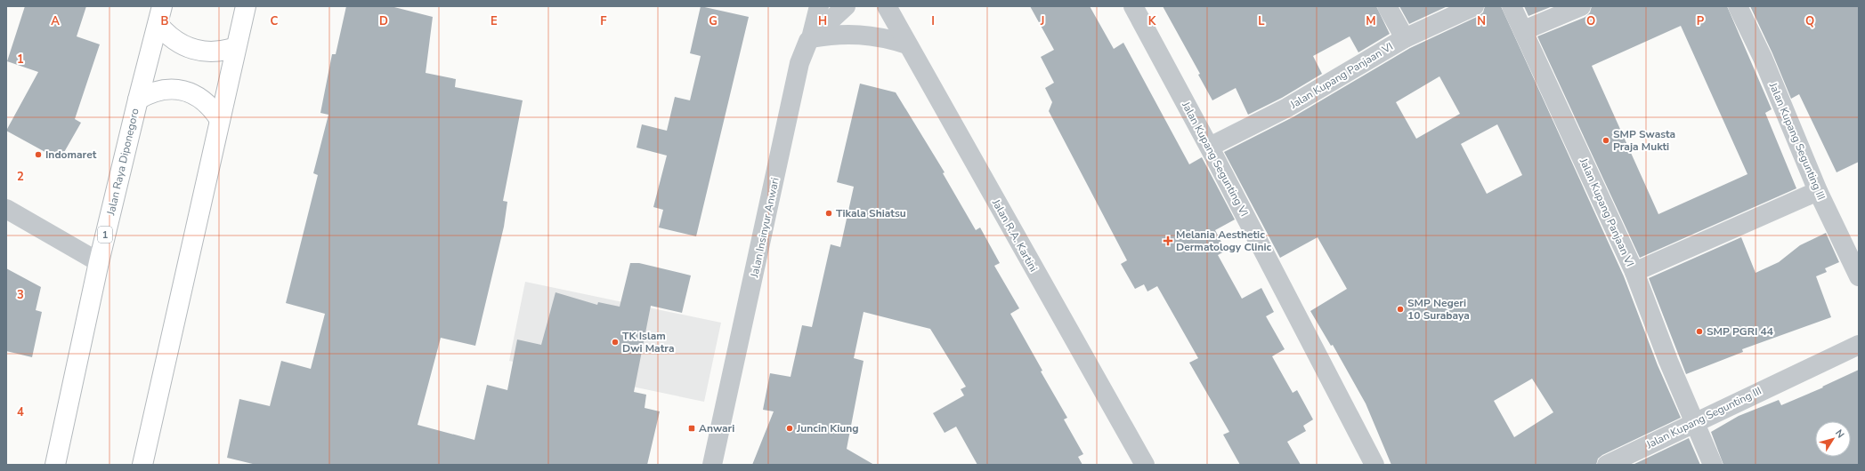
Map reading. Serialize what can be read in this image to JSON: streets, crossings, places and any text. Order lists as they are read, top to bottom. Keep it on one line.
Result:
{"streets":{"highway":["Jalan Raya Diponegoro","1"],"street":["Jalan Kupang Panjaan VI","Jalan Kupang Segunting III","Jalan Kupang Segunting VI","Jalan Insinyur Anwari","Jalan R.A. Kartini"]},"crossings":[["Jalan Kupang Panjaan VI","Jalan Kupang Segunting III"],["Jalan Kupang Panjaan VI","Jalan Kupang Segunting VI"]],"places":{"other":["SMP Swasta Praja Mukti","Indomaret","Tikala Shiatsu","SMP Negeri 10 Surabaya","SMP PGRI 44","TK Islam Dwi Matra","Juncin Kiung"],"health":["Melania Aesthetic Dermatology Clinic"],"transit":["Anwari"]},"north":"top right","grid":{"columns":["A","B","C","D","E","F","G","H","I","J","K","L","M","N","O","P","Q"],"rows":["1","2","3","4"]}}
